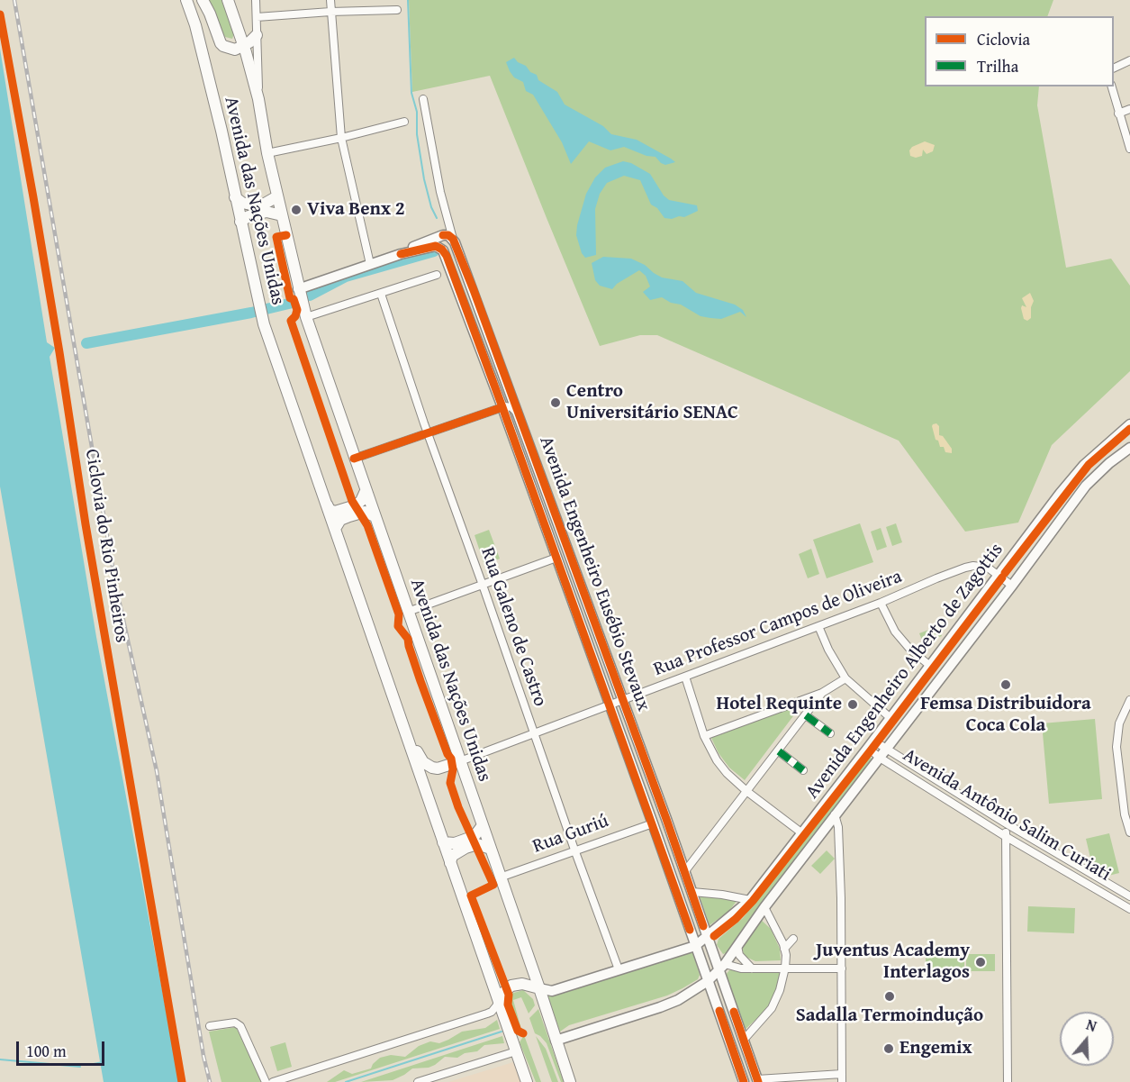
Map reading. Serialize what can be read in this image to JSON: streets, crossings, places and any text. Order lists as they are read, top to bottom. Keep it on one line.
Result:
{"streets":{"highway":["Avenida das Nações Unidas"],"main road":["Avenida Engenheiro Eusébio Stevaux","Avenida Engenheiro Alberto de Zagottis"],"street":["Rua Professor Campos de Oliveira","Rua Galeno de Castro","Avenida Antônio Salim Curiati","Rua Guriú"],"cycle path":["Ciclovia do Rio Pinheiros"]},"crossings":[["Avenida das Nações Unidas","Rua Professor Campos de Oliveira"],["Avenida das Nações Unidas","Avenida Engenheiro Alberto de Zagottis"],["Avenida das Nações Unidas","Rua Guriú"],["Avenida Engenheiro Eusébio Stevaux","Rua Professor Campos de Oliveira"],["Avenida Engenheiro Eusébio Stevaux","Avenida Engenheiro Alberto de Zagottis"],["Avenida Engenheiro Eusébio Stevaux","Rua Guriú"],["Rua Professor Campos de Oliveira","Rua Galeno de Castro"],["Rua Professor Campos de Oliveira","Avenida Engenheiro Alberto de Zagottis"],["Rua Galeno de Castro","Avenida Engenheiro Alberto de Zagottis"],["Rua Galeno de Castro","Rua Guriú"],["Avenida Engenheiro Alberto de Zagottis","Avenida Antônio Salim Curiati"]],"places":["Viva Benx 2","Centro Universitário SENAC","Femsa Distribuidora Coca Cola","Hotel Requinte","Juventus Academy Interlagos","Sadalla Termoindução","Engemix"],"legend":["Ciclovia","Trilha"],"scale_bar":"100 m","north":"top"}
